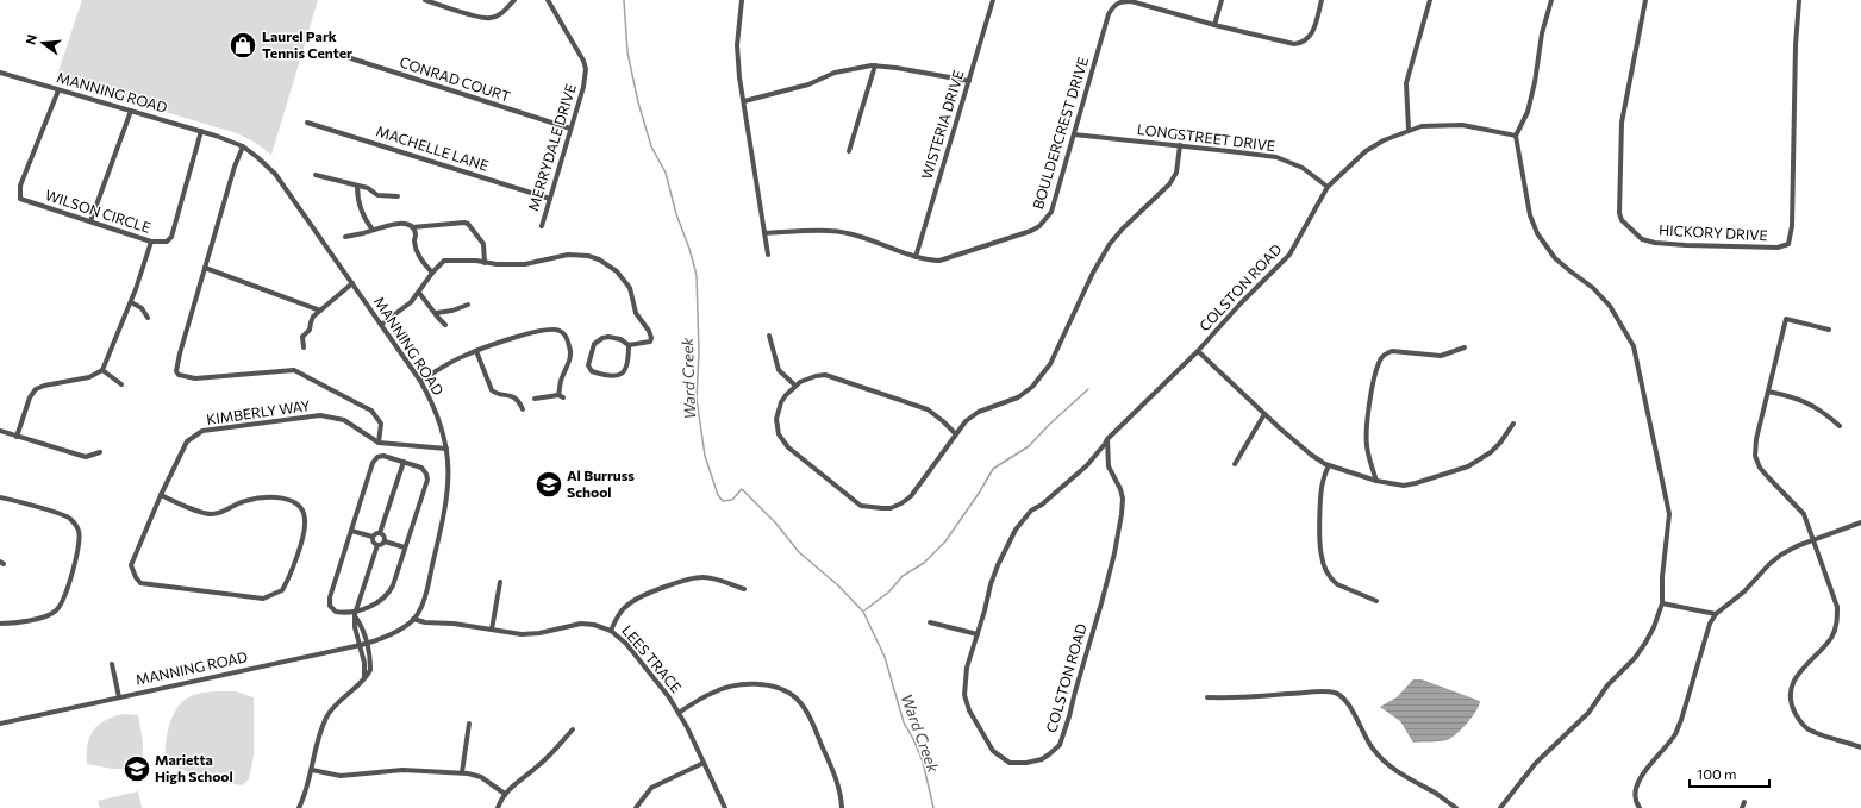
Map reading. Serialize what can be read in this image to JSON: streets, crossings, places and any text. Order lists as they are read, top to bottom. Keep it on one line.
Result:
{"streets":{"street":["CONRAD COURT","MANNING ROAD","WISTERIA DRIVE","BOULDERCREST DRIVE","LONGSTREET DRIVE","MERRYDALE DRIVE","MACHELLE LANE","WILSON CIRCLE","HICKORY DRIVE","COLSTON ROAD","KIMBERLY WAY","LEES TRACE"]},"crossings":[["CONRAD COURT","MERRYDALE DRIVE"],["MANNING ROAD","WILSON CIRCLE"],["MANNING ROAD","LEES TRACE"],["WISTERIA DRIVE","BOULDERCREST DRIVE"],["BOULDERCREST DRIVE","LONGSTREET DRIVE"],["LONGSTREET DRIVE","COLSTON ROAD"],["MERRYDALE DRIVE","MACHELLE LANE"]],"water":["Ward Creek"],"places":{"shop":["Laurel Park Tennis Center"],"school or university":["Al Burruss School","Marietta High School"]},"scale_bar":"100 m","north":"left"}
